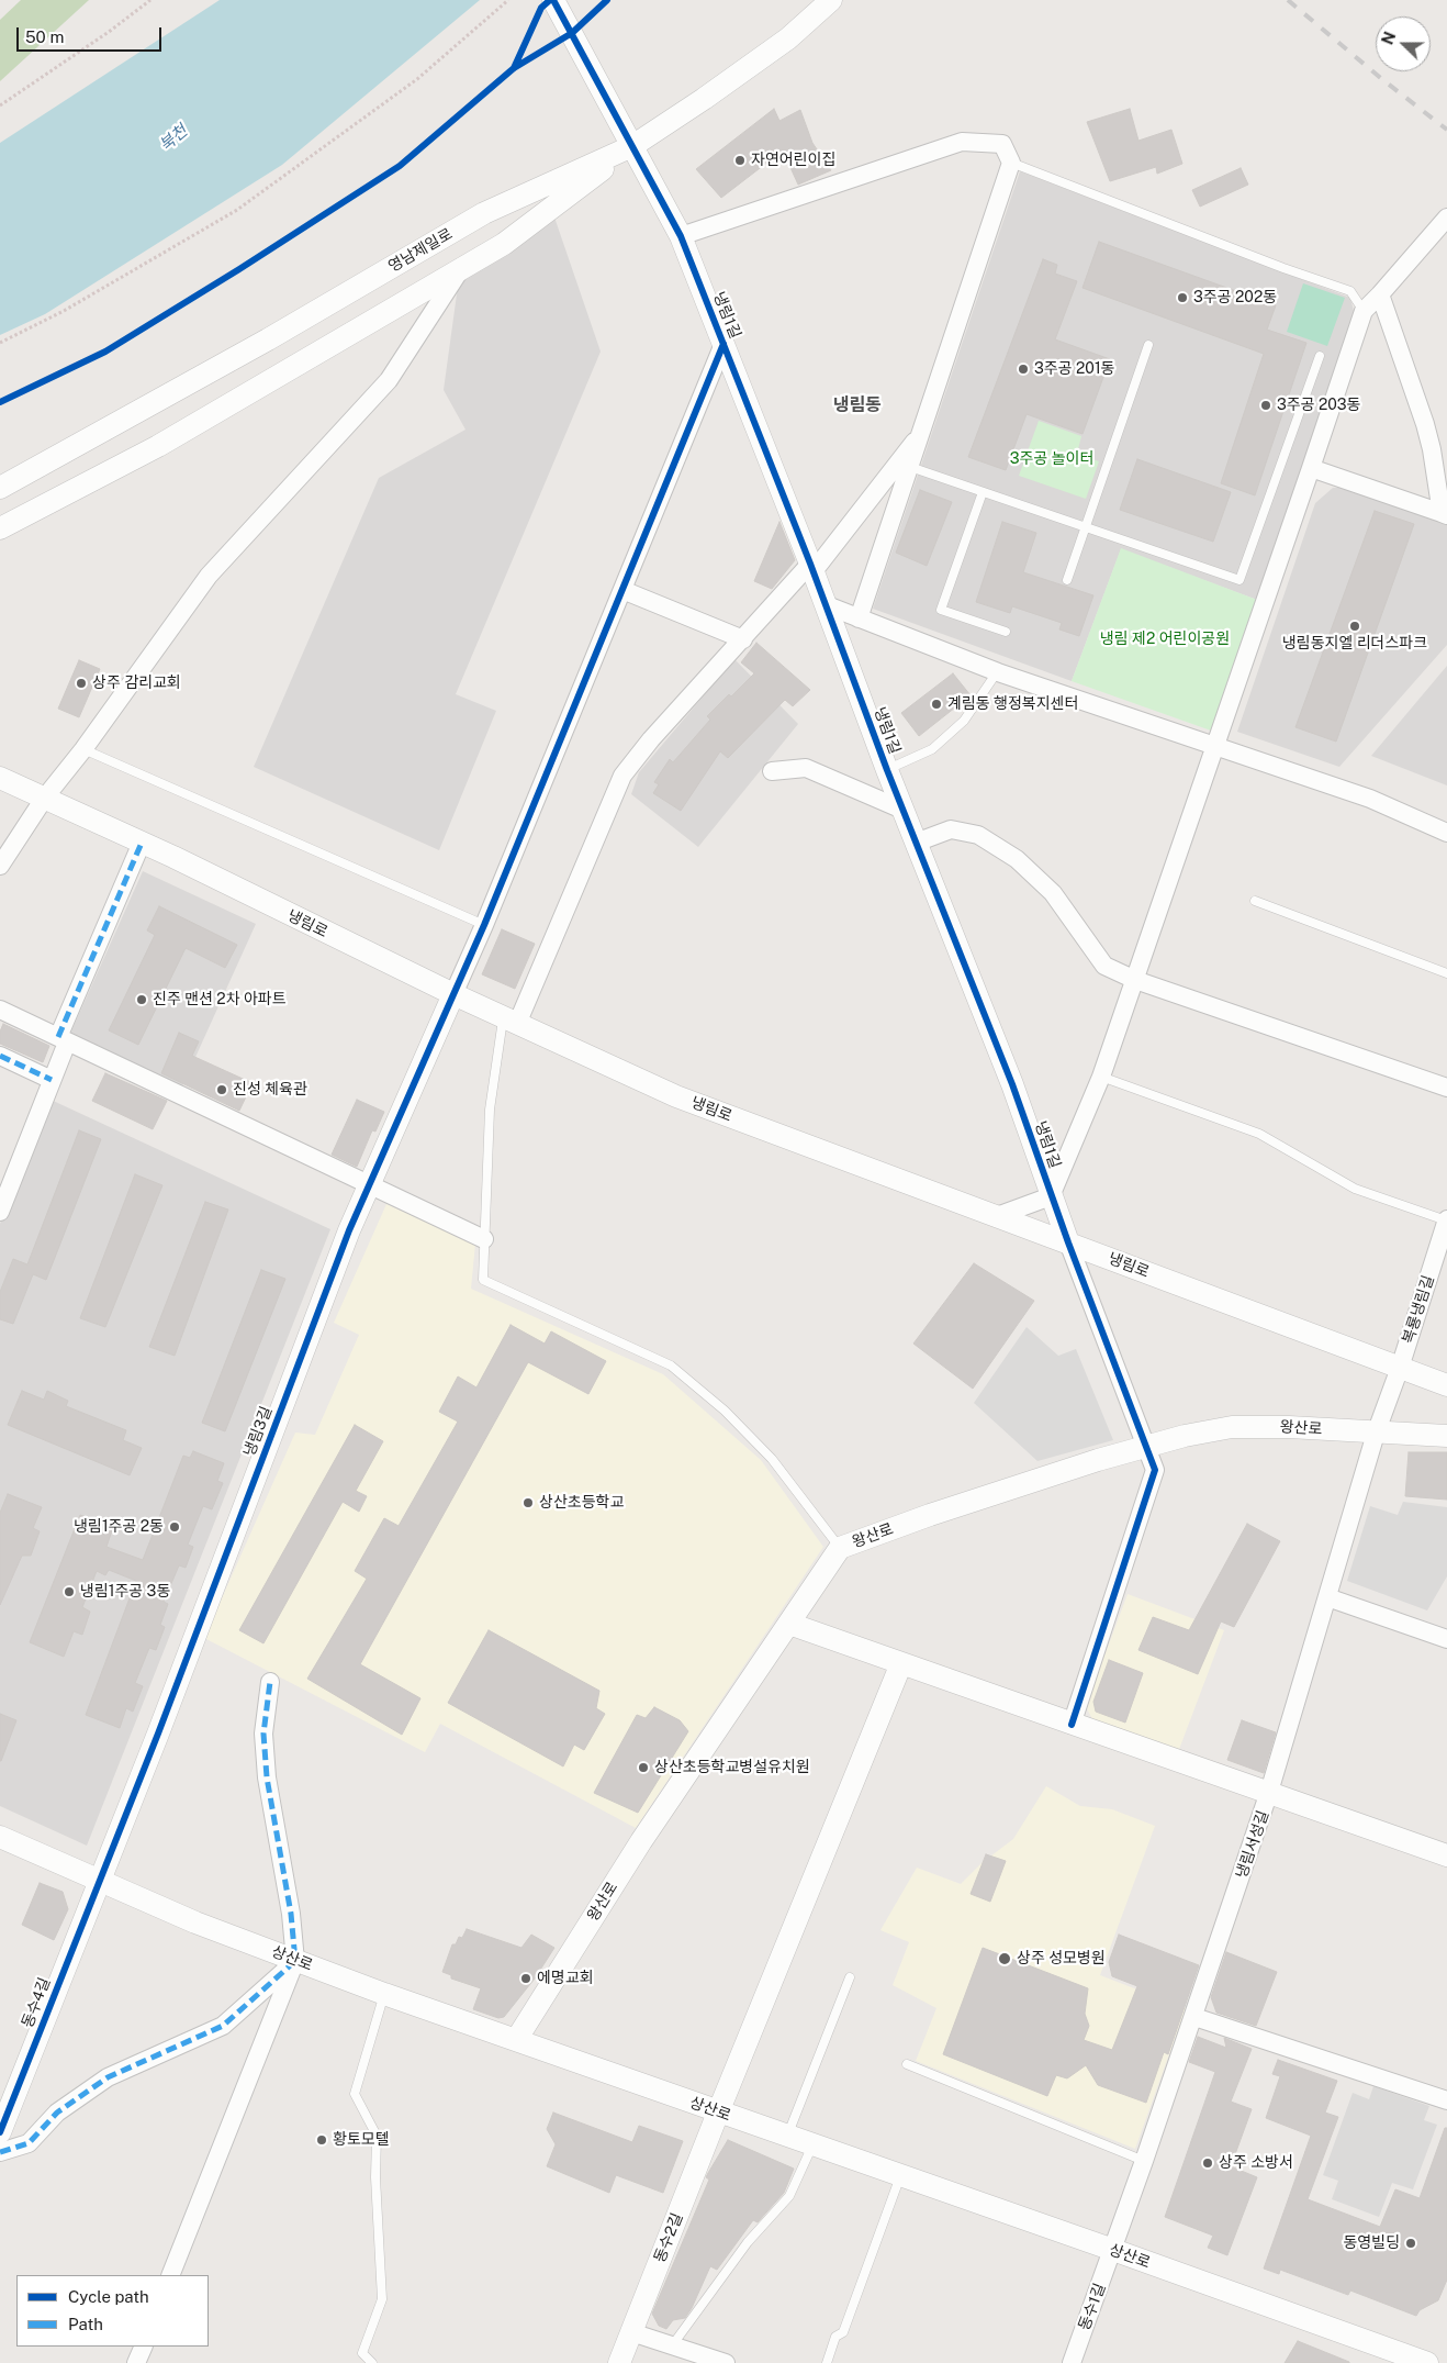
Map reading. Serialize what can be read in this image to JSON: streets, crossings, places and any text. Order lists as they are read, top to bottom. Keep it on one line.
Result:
{"streets":{"street":["영남제일로","냉림1길","냉림로","복룡냉림길","왕산로","냉림3길","냉림서성길","상산로","동수4길","동수2길","동수1길"]},"crossings":[["영남제일로","냉림1길"],["냉림1길","냉림로"],["냉림1길","왕산로"],["냉림로","복룡냉림길"],["냉림로","냉림3길"],["복룡냉림길","왕산로"],["복룡냉림길","냉림서성길"],["왕산로","냉림서성길"],["왕산로","상산로"],["냉림3길","상산로"],["냉림3길","동수4길"],["냉림서성길","상산로"],["냉림서성길","동수1길"],["상산로","동수4길"],["상산로","동수2길"],["상산로","동수1길"]],"districts":["냉림동"],"water":["북천"],"parks":["3주공 놀이터","냉림 제2 어린이공원"],"places":["자연어린이집","3주공 202동","3주공 201동","3주공 203동","냉림동지엘 리더스파크","상주 감리교회","계림동 행정복지센터","진주 맨션 2차 아파트","진성 체육관","상산초등학교","냉림1주공 2동","냉림1주공 3동","상산초등학교병설유치원","상주 성모병원","에명교회","황토모텔","상주 소방서","동영빌딩"],"legend":["Cycle path","Path"],"scale_bar":"50 m","north":"left"}
